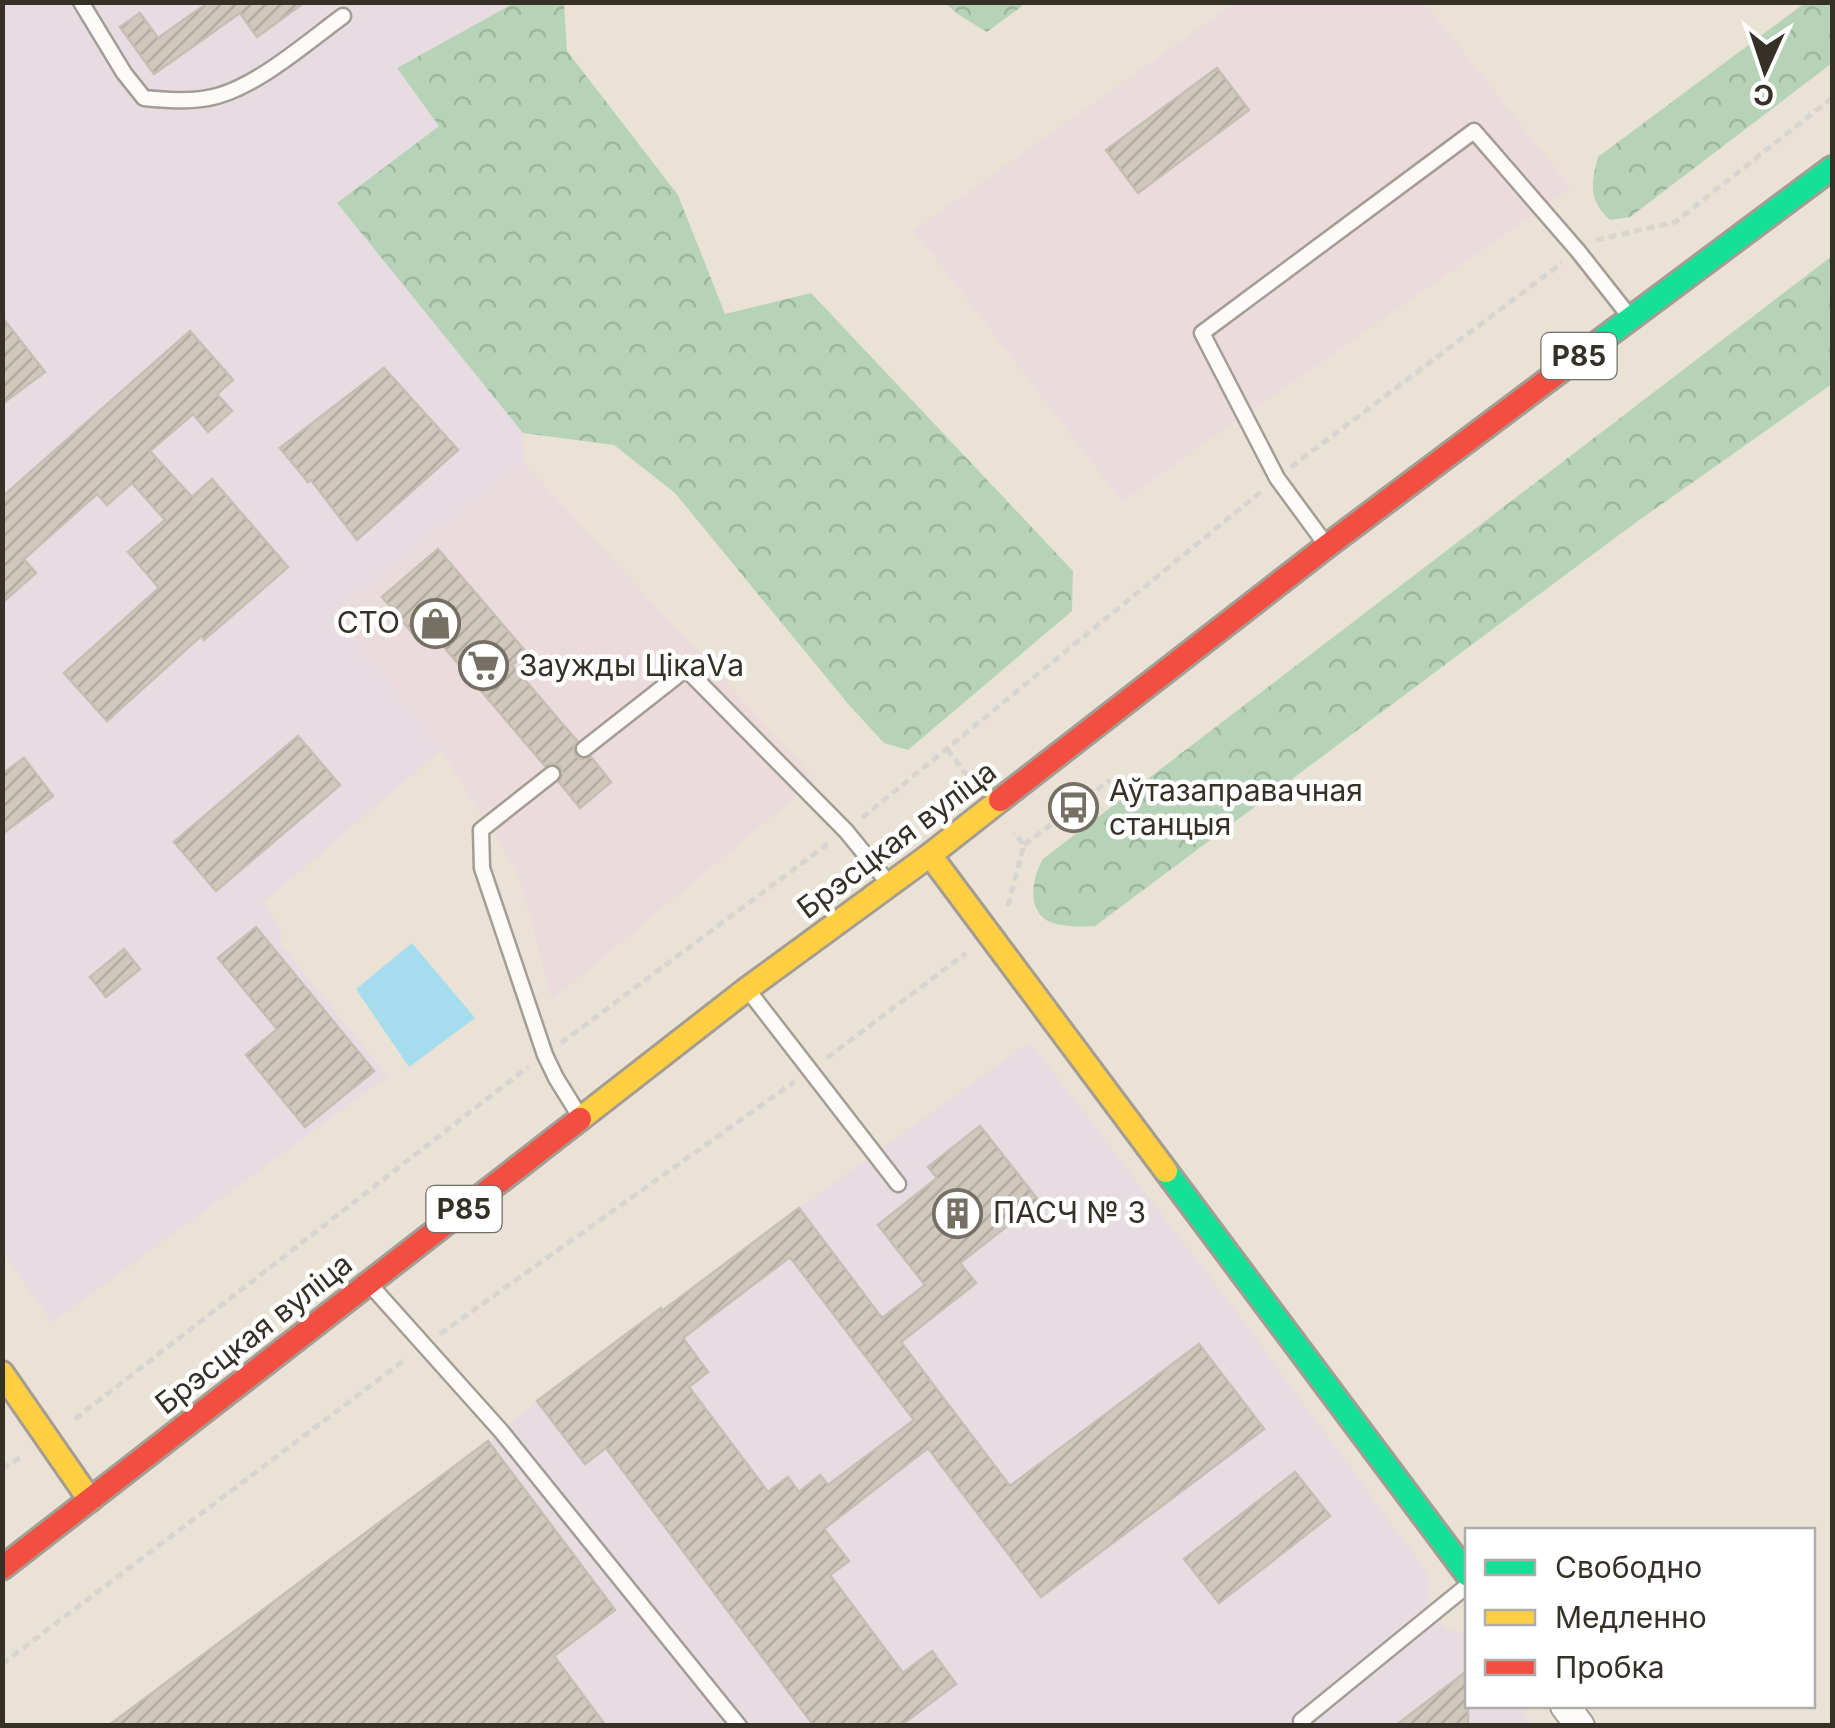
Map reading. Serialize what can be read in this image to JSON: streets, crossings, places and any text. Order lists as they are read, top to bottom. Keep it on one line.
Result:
{"streets":{"main road":["Р85","Брэсцкая вуліца"]},"places":{"shop":["СТО"],"supermarket":["Заужды ЦікаVа"],"bus stop":["Аўтазаправачная станцыя"],"building":["ПАСЧ № 3"]},"legend":["Свободно","Медленно","Пробка"],"north":"bottom"}
